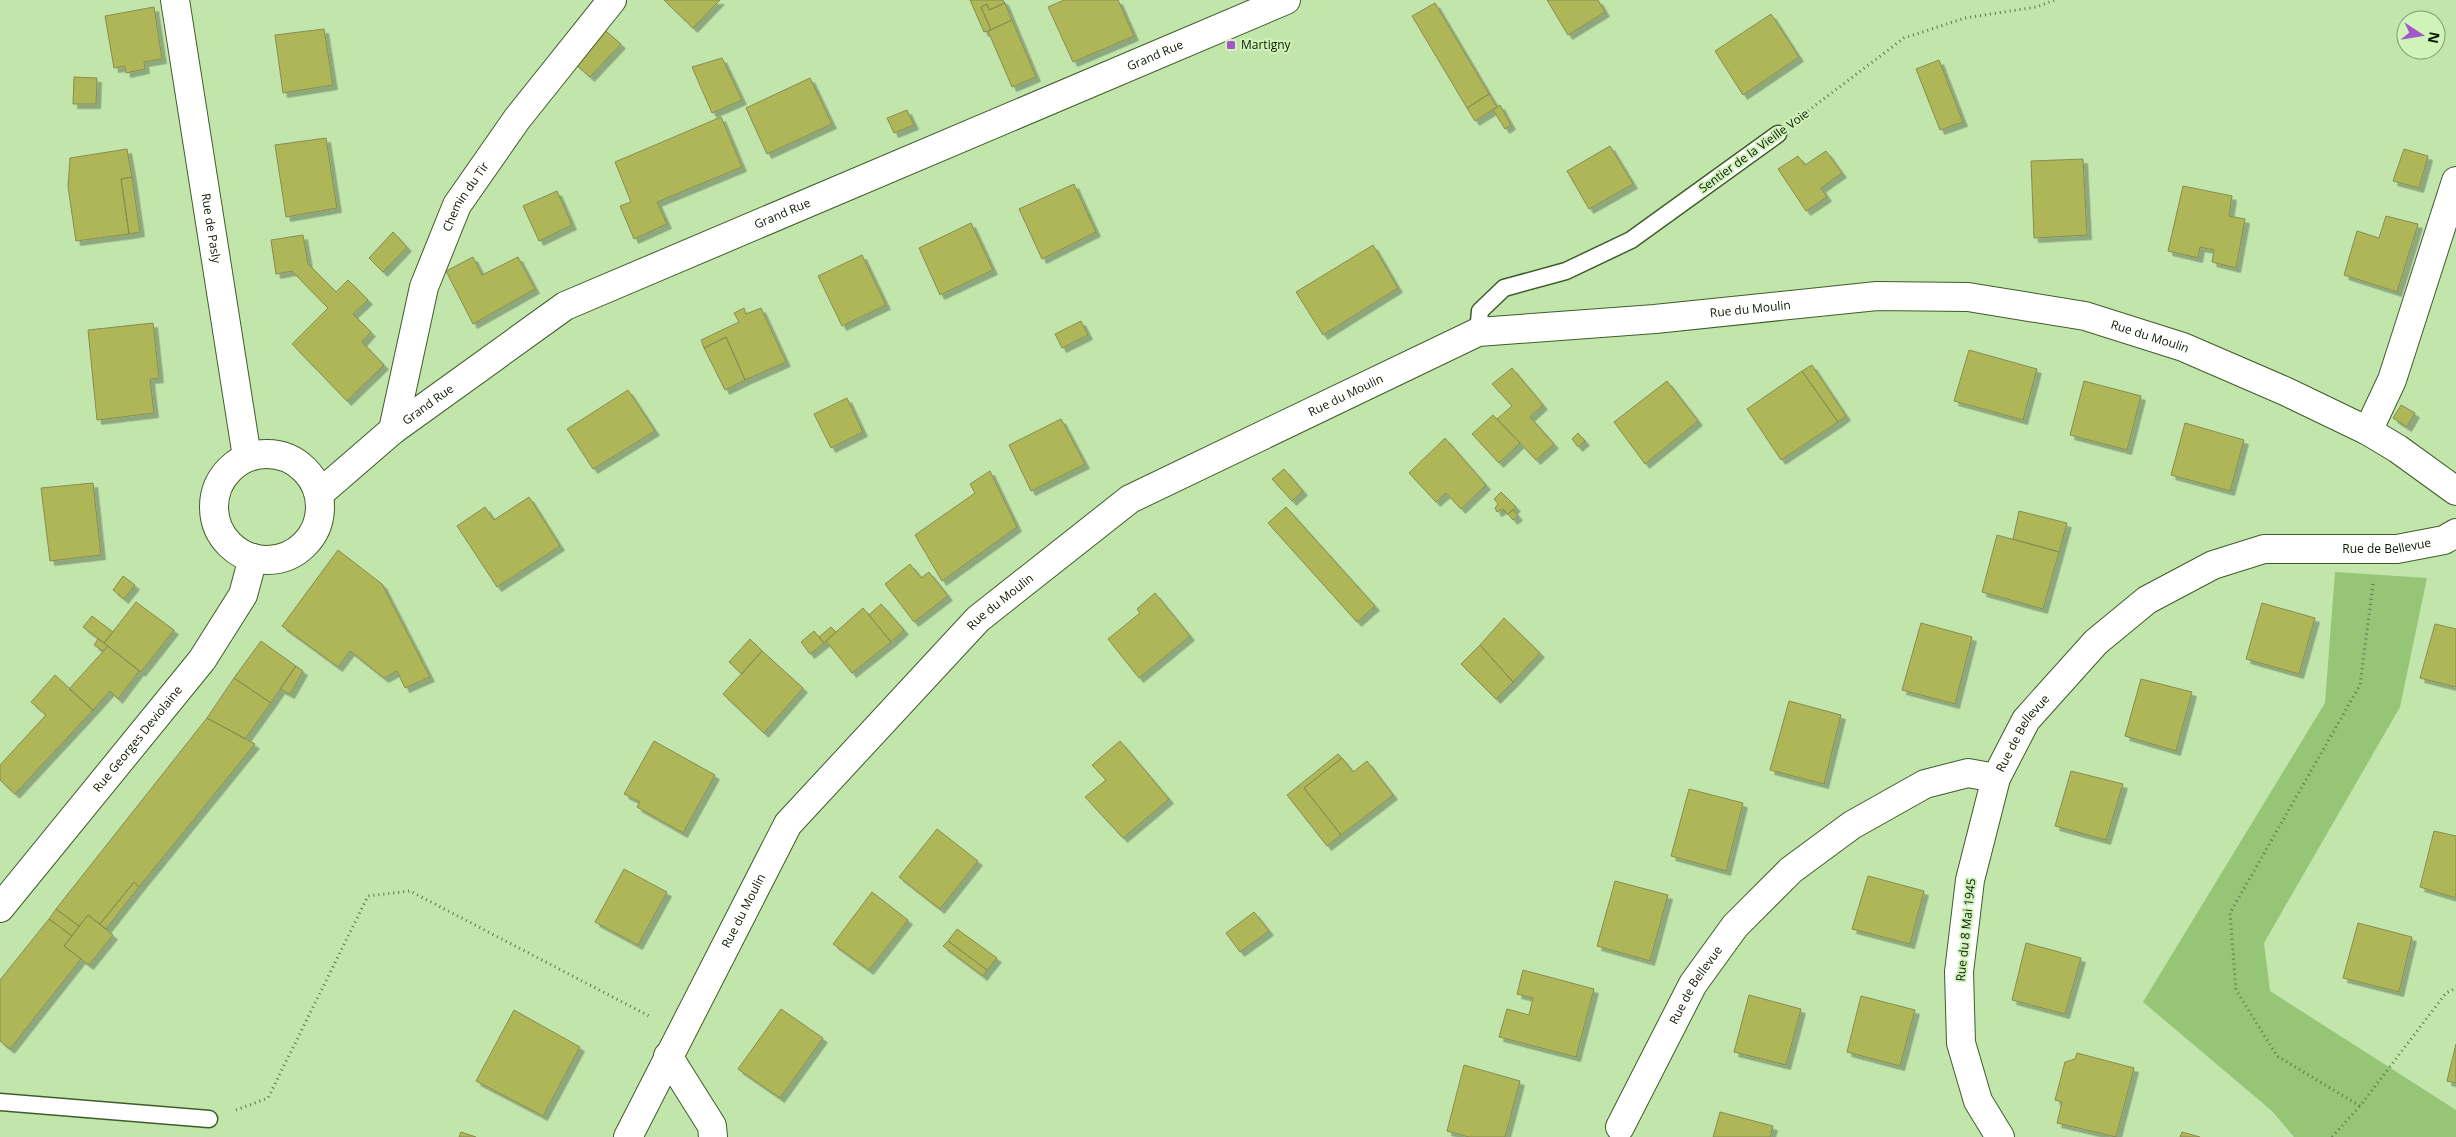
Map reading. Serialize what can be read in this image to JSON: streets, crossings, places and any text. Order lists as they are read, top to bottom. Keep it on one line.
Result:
{"streets":{"street":["Grand Rue","Chemin du Tir","Rue de Pasly","Rue du Moulin","Rue de Bellevue","Rue Georges Deviolaine","Rue du 8 Mai 1945"],"lane":["Sentier de la Vieille Voie"]},"crossings":[["Grand Rue","Chemin du Tir"],["Grand Rue","Rue de Pasly"],["Grand Rue","Rue Georges Deviolaine"],["Sentier de la Vieille Voie","Rue du Moulin"],["Rue de Pasly","Rue Georges Deviolaine"],["Rue de Bellevue","Rue du 8 Mai 1945"]],"places":{"transit":["Martigny"]},"north":"right"}
